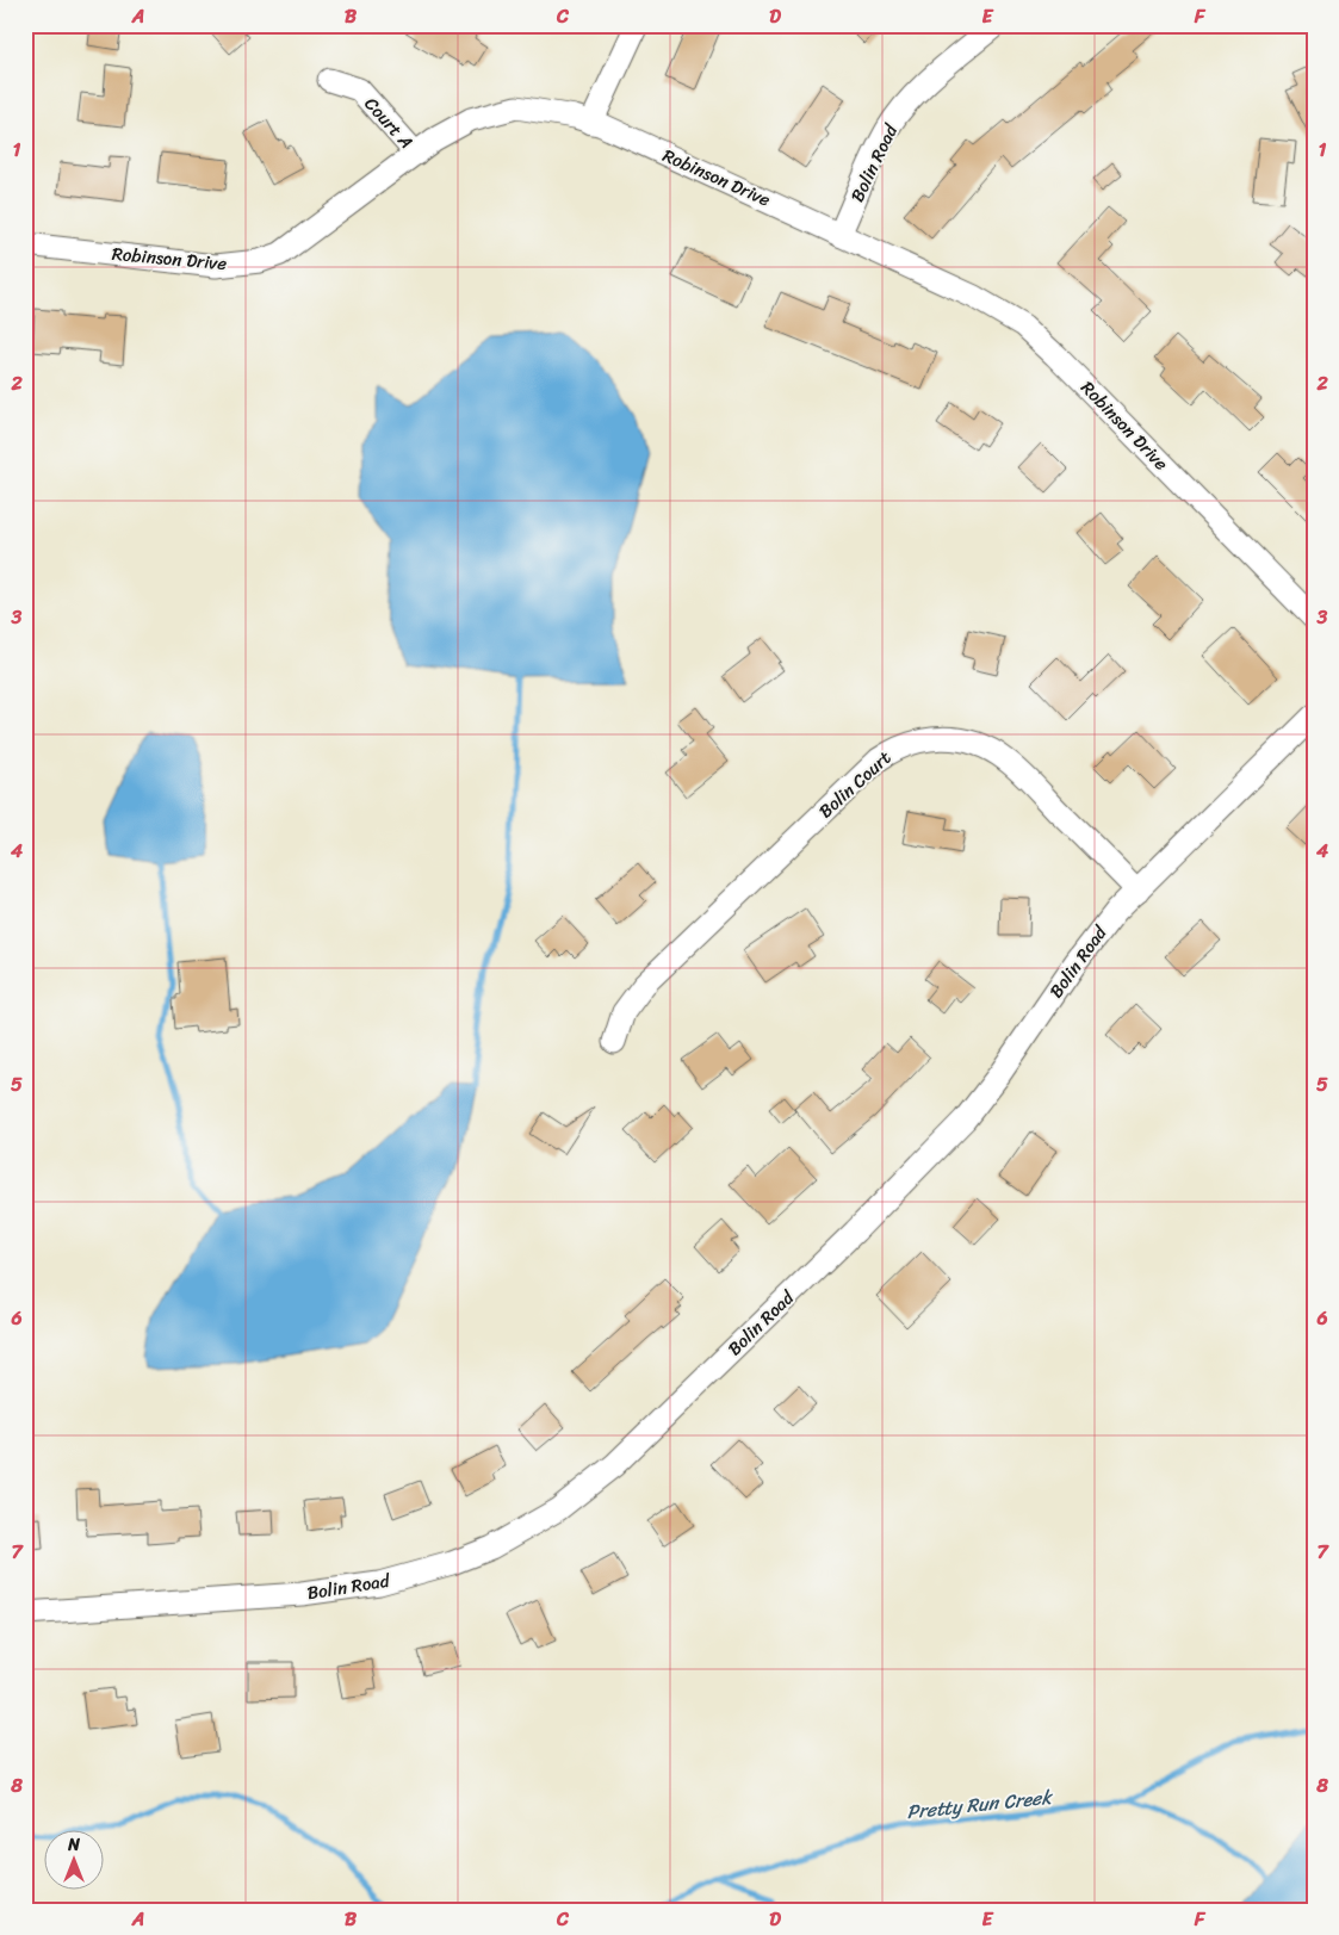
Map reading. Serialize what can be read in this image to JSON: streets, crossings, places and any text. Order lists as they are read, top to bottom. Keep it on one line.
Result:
{"streets":{"street":["Court A","Bolin Road","Robinson Drive","Bolin Court"]},"crossings":[["Court A","Robinson Drive"],["Bolin Road","Robinson Drive"],["Bolin Road","Bolin Court"]],"water":["Pretty Run Creek"],"north":"top","grid":{"columns":["A","B","C","D","E","F"],"rows":["1","2","3","4","5","6","7","8"]}}
